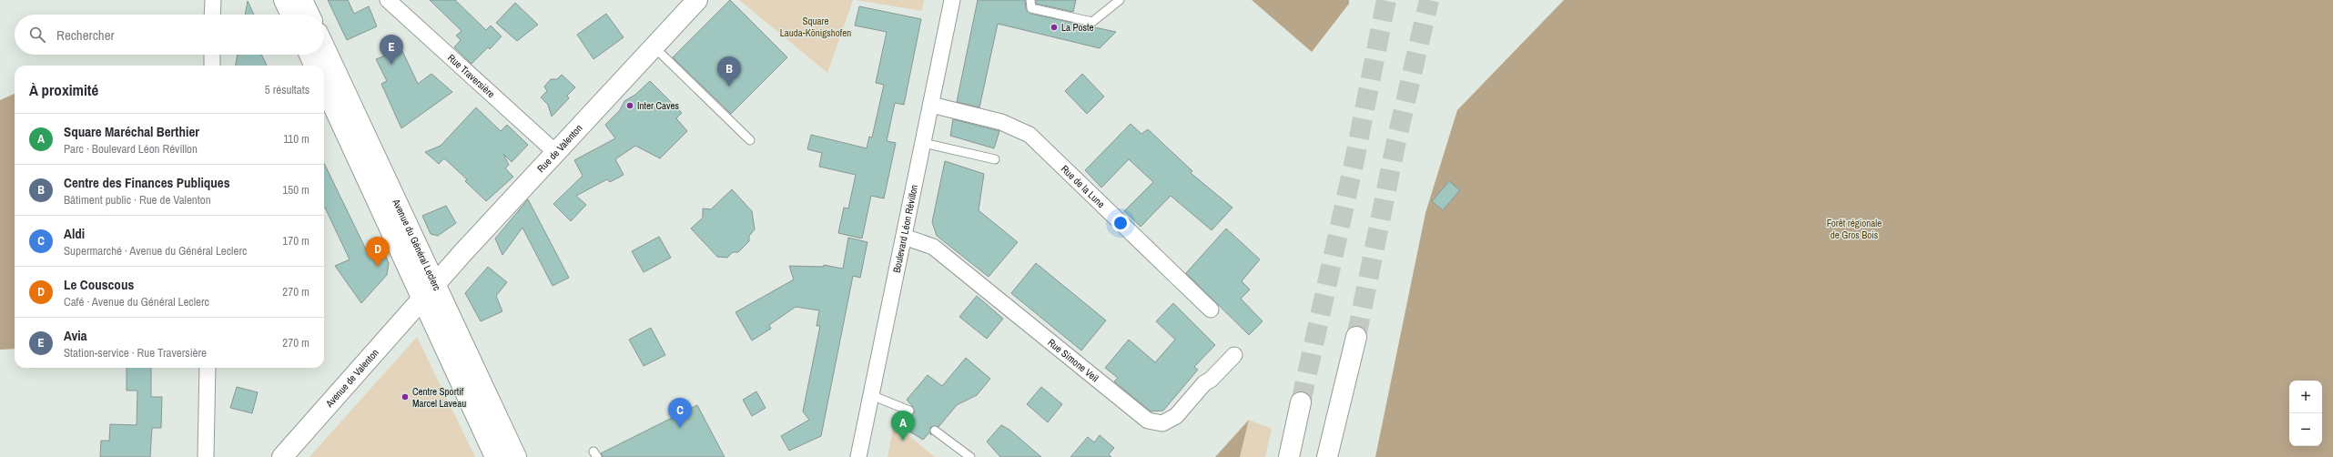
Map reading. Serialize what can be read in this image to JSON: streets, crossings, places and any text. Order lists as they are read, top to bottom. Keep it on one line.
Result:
{"streets":{"main road":["Rue de Valenton","Avenue du Général Leclerc","Avenue de Valenton"],"street":["Rue Traversière","Rue de la Lune","Boulevard Léon Révillon","Rue Simone Veil"]},"crossings":[["Rue Traversière","Rue de Valenton"],["Rue de Valenton","Avenue du Général Leclerc"],["Rue de Valenton","Avenue de Valenton"],["Rue de la Lune","Boulevard Léon Révillon"],["Boulevard Léon Révillon","Rue Simone Veil"],["Avenue du Général Leclerc","Avenue de Valenton"]],"parks":["Square Lauda-Königshofen","Forêt régionale de Gros Bois"],"places":["La Poste","Inter Caves","Centre Sportif Marcel Laveau"],"page":{"search":"Rechercher","pins":["E","B","D","C","A"],"heading":["À proximité","5 résultats"],"list":[{"mark":"A","name":"Square Maréchal Berthier","note":"Parc · Boulevard Léon Révillon","value":"110 m"},{"mark":"B","name":"Centre des Finances Publiques","note":"Bâtiment public · Rue de Valenton","value":"150 m"},{"mark":"C","name":"Aldi","note":"Supermarché · Avenue du Général Leclerc","value":"170 m"},{"mark":"D","name":"Le Couscous","note":"Café · Avenue du Général Leclerc","value":"270 m"},{"mark":"E","name":"Avia","note":"Station-service · Rue Traversière","value":"270 m"}],"map_buttons":["+","−"]}}
